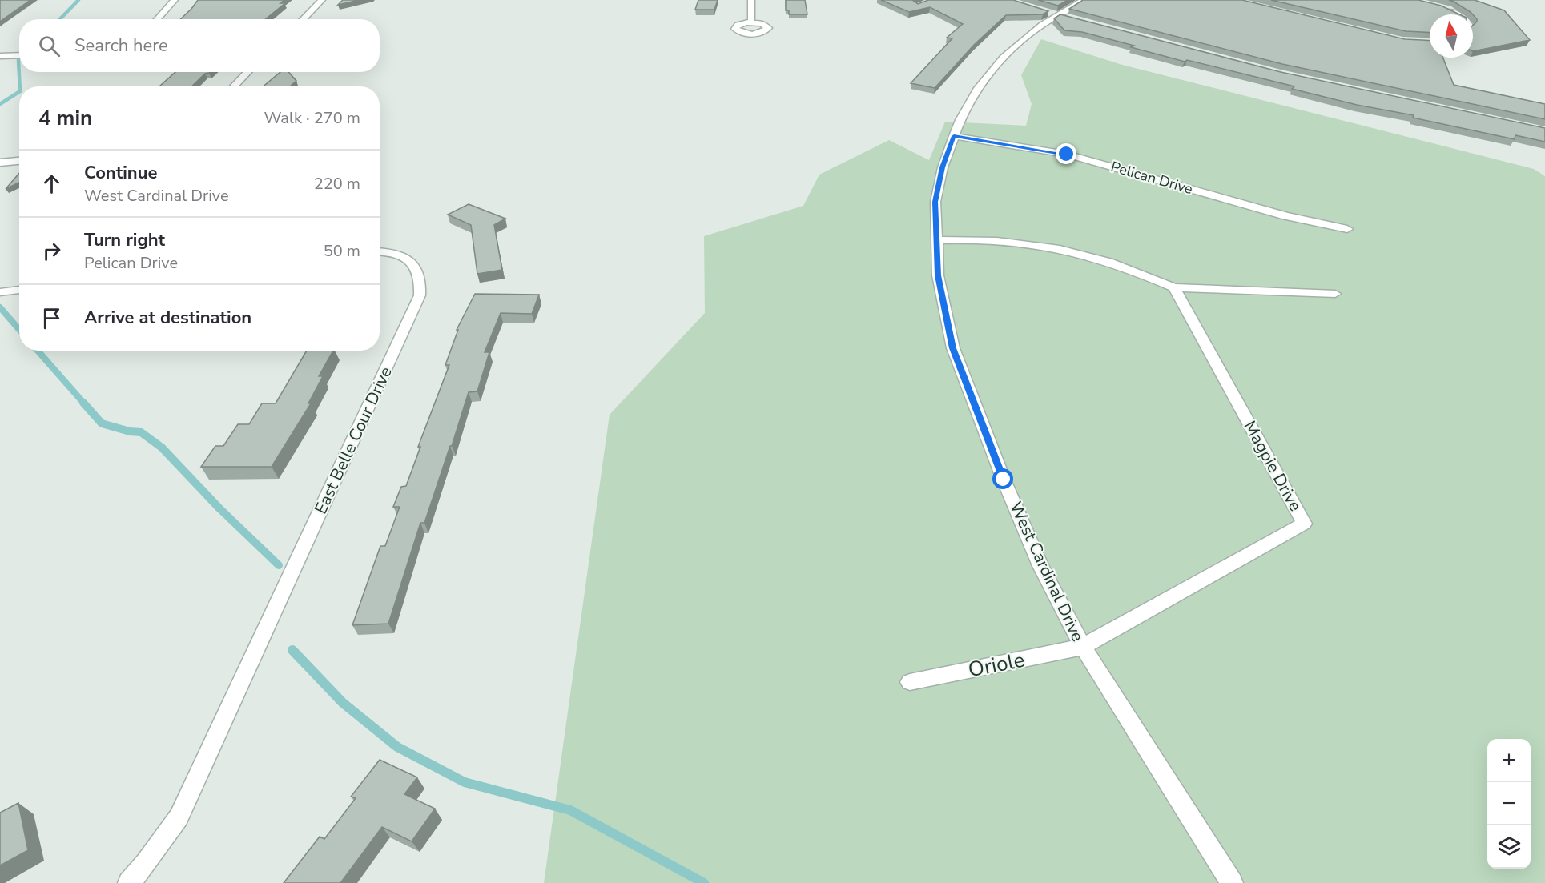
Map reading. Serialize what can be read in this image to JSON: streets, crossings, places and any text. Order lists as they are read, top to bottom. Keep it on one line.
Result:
{"streets":{"street":["Pelican Drive","East Belle Cour Drive","Magpie Drive","West Cardinal Drive","Oriole"]},"crossings":[["Pelican Drive","West Cardinal Drive"],["Magpie Drive","West Cardinal Drive"],["Magpie Drive","Oriole"],["West Cardinal Drive","Oriole"]],"north":"top","page":{"search":"Search here","heading":["4 min","Walk · 270 m"],"list":[["Continue","West Cardinal Drive","220 m"],["Turn right","Pelican Drive","50 m"],"Arrive at destination"],"map_buttons":["+","−"]}}
